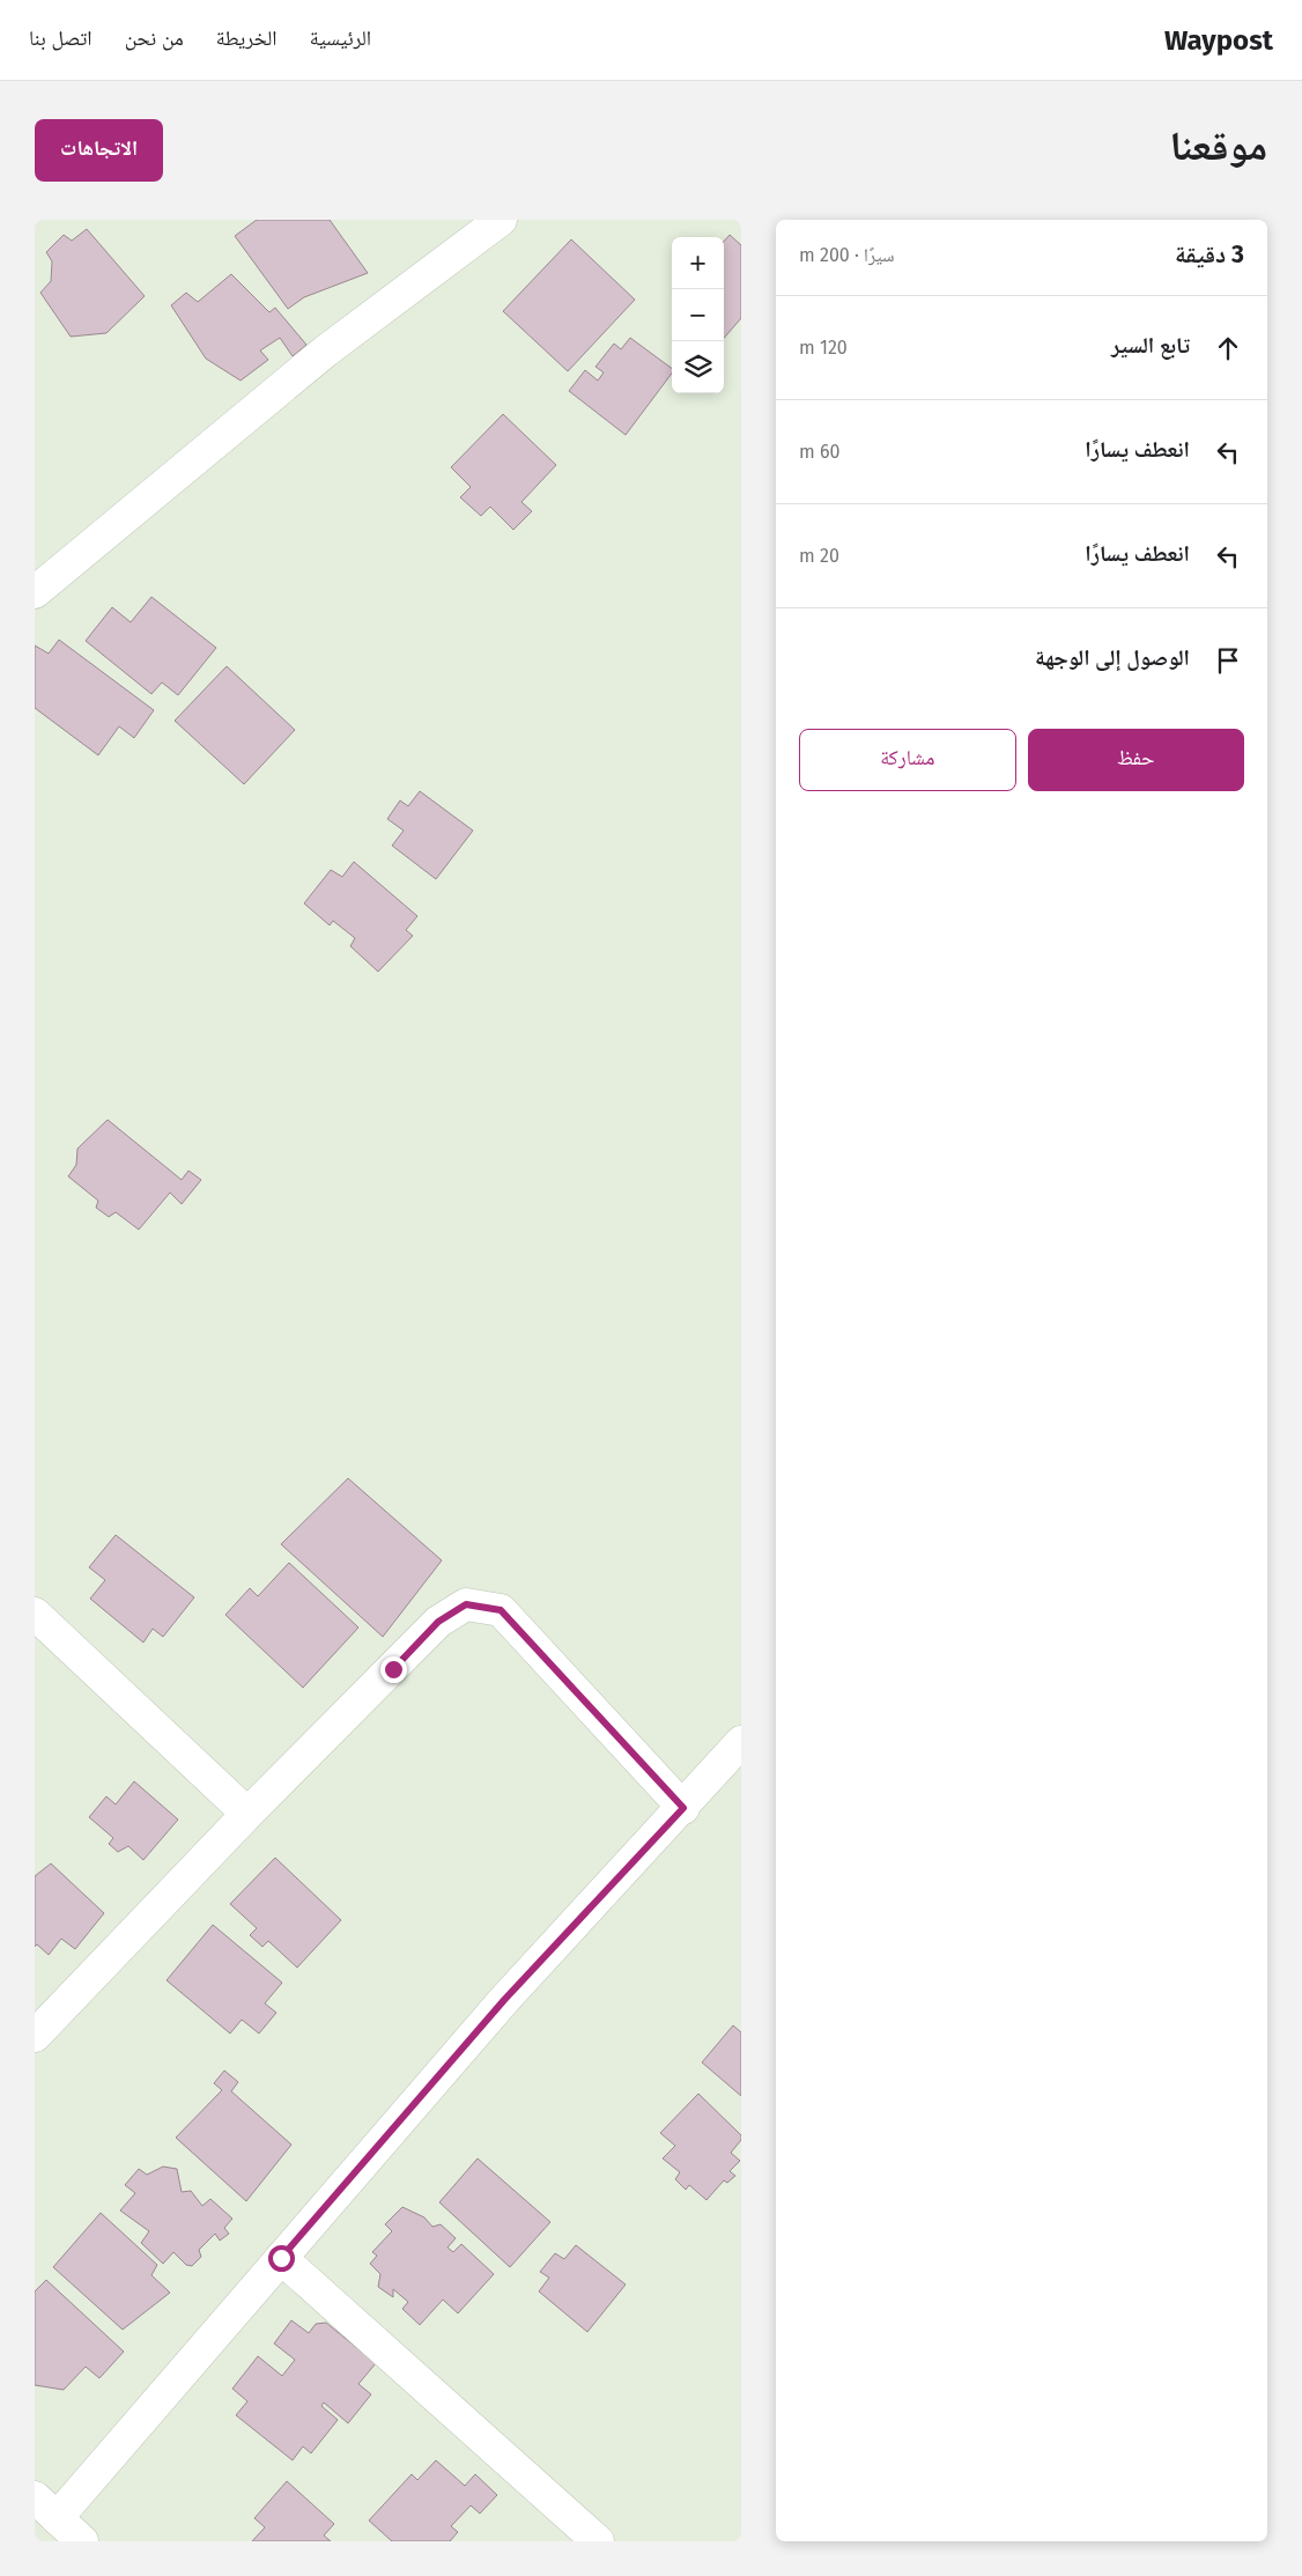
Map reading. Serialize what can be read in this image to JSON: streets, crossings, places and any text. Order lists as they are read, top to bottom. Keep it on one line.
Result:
{"page":{"header":"Waypost","nav":["الرئيسية","الخريطة","من نحن","اتصل بنا"],"title":"موقعنا","buttons":["الاتجاهات",["حفظ","مشاركة"]],"heading":["3 دقيقة","سيرًا · 200 m"],"map_buttons":["+","−"],"list":[["تابع السير","120 m"],["انعطف يسارًا","60 m"],["انعطف يسارًا","20 m"],"الوصول إلى الوجهة"]}}
